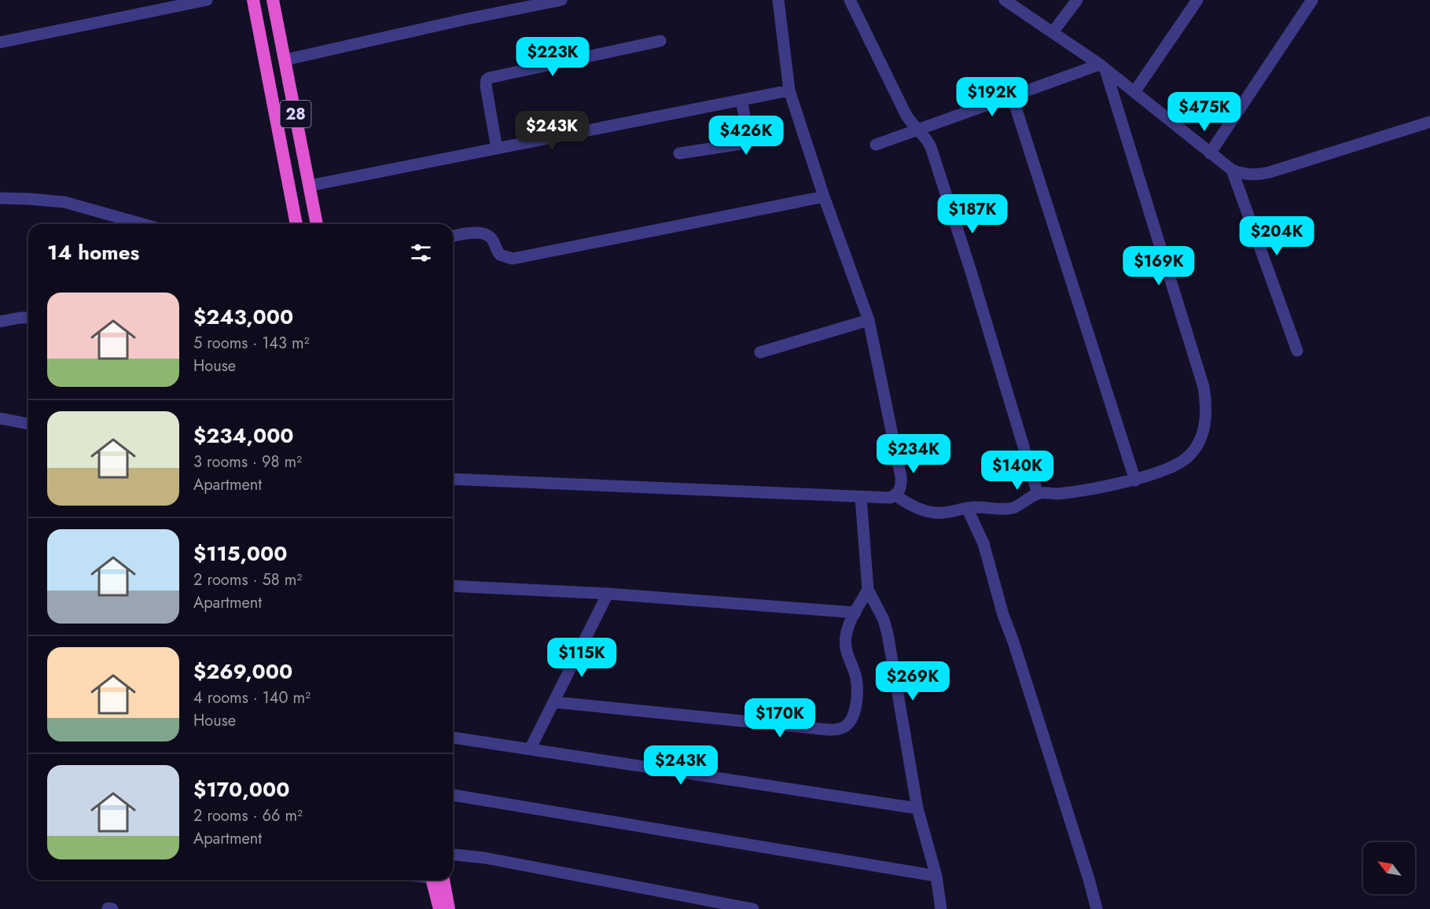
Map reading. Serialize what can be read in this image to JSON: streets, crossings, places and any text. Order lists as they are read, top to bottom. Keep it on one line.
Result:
{"streets":{"highway":["28"]},"north":"top left","page":{"price":["$223K","$192K","$475K","$243K","$426K","$187K","$204K","$169K","$234K","$140K","$115K","$269K","$170K","$243K"],"heading":"14 homes","list":[{"name":"$243,000","note":"5 rooms · 143 m² · House"},{"name":"$234,000","note":"3 rooms · 98 m² · Apartment"},{"name":"$115,000","note":"2 rooms · 58 m² · Apartment"},{"name":"$269,000","note":"4 rooms · 140 m² · House"},{"name":"$170,000","note":"2 rooms · 66 m² · Apartment"}]}}
